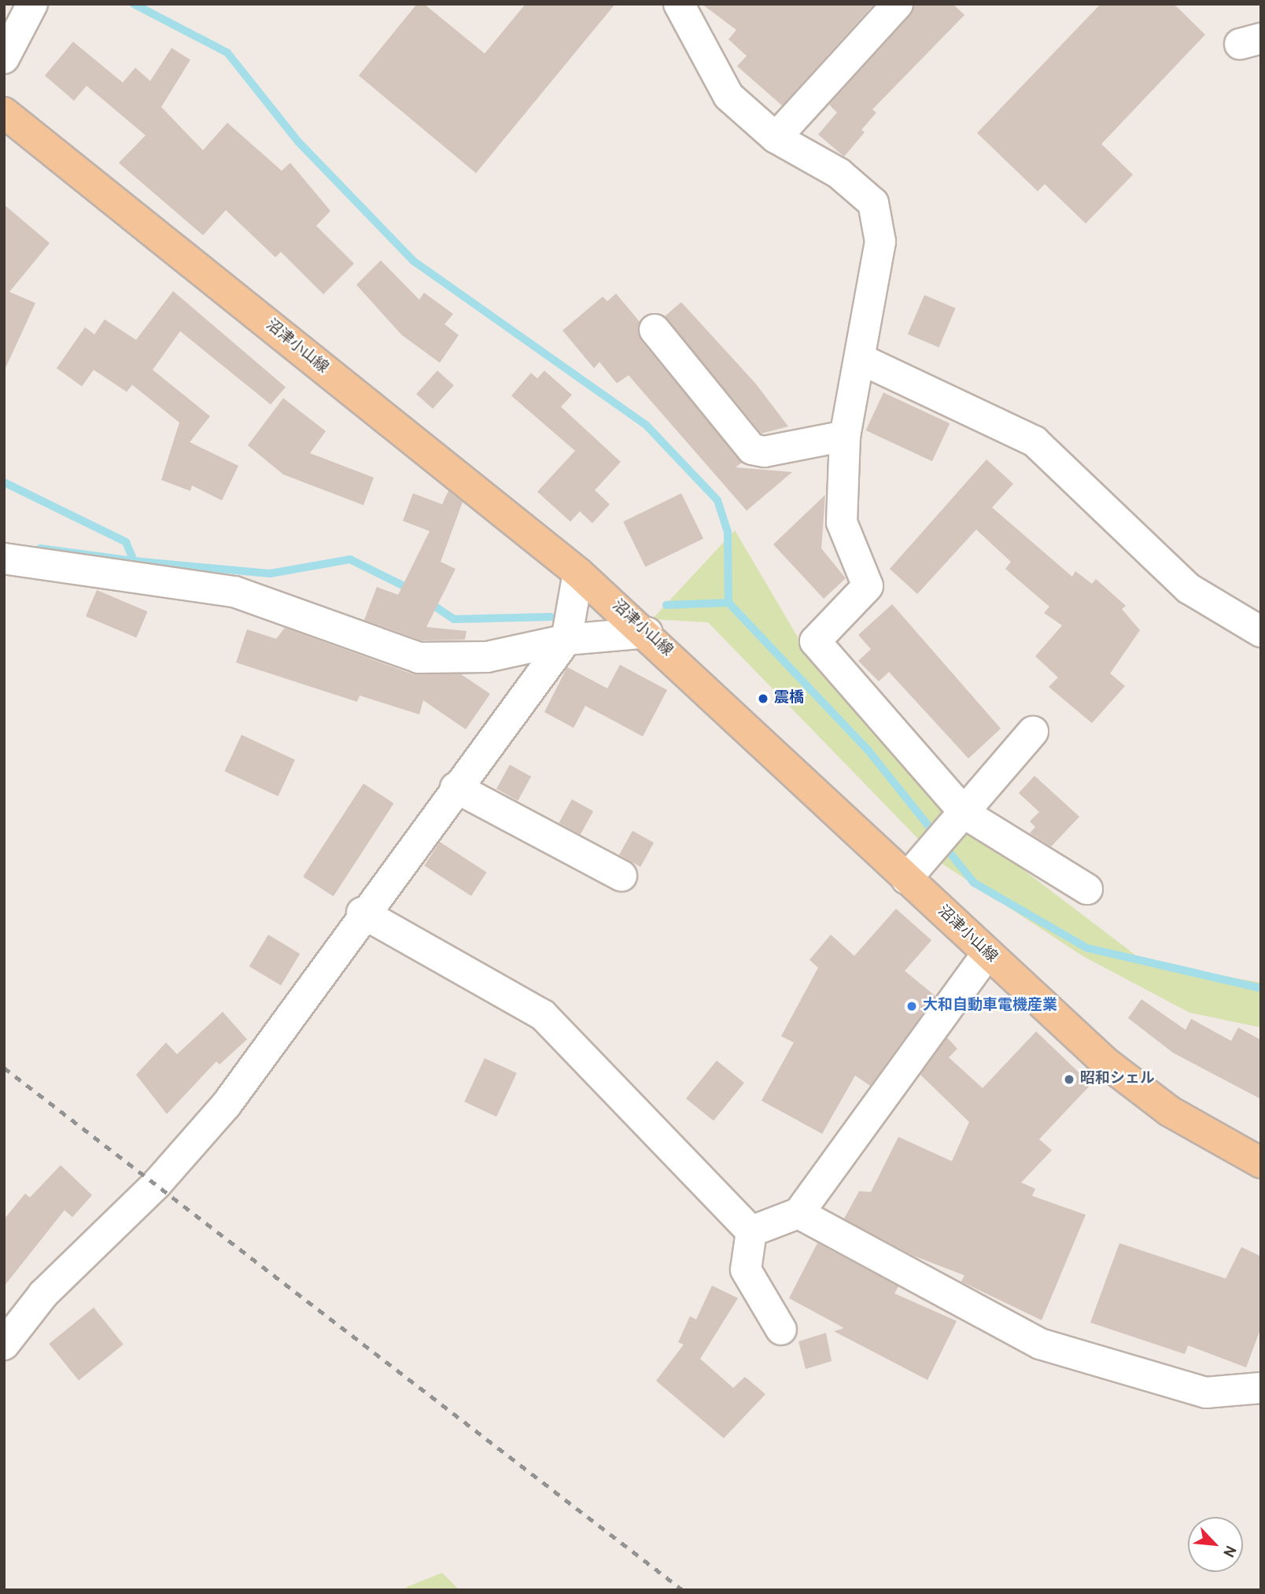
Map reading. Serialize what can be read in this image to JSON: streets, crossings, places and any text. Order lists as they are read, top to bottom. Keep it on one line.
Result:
{"streets":{"main road":["沼津小山線"]},"places":["震橋","大和自動車電機産業","昭和シェル"],"north":"bottom right"}
